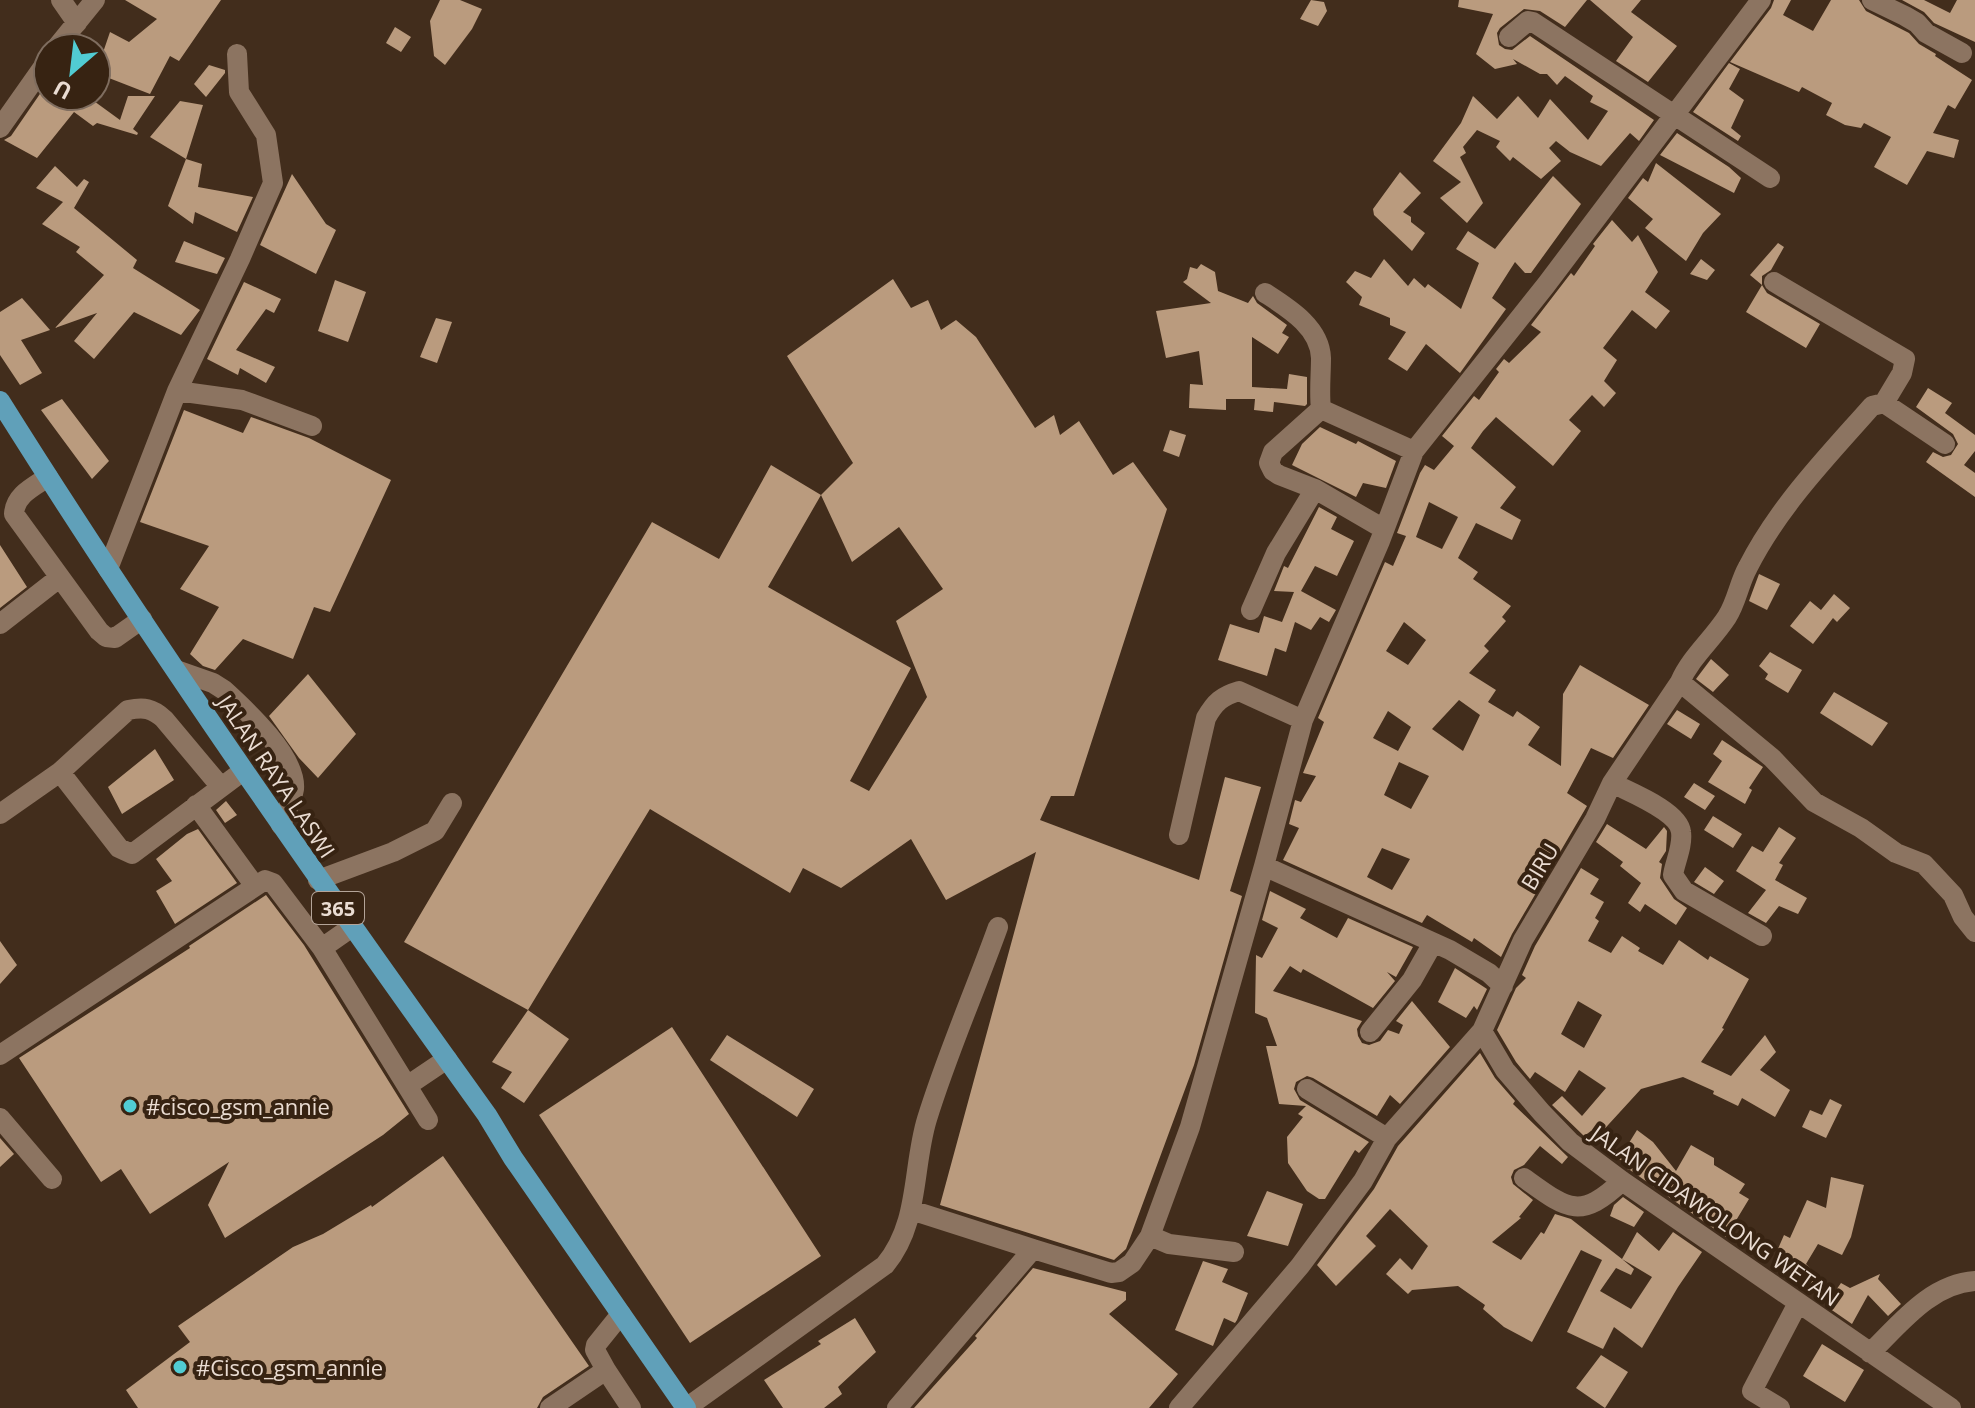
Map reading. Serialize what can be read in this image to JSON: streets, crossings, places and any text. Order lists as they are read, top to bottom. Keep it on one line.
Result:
{"streets":{"main road":["JALAN RAYA LASWI","365"],"street":["BIRU","JALAN CIDAWOLONG WETAN"]},"crossings":[["BIRU","JALAN CIDAWOLONG WETAN"]],"places":["#cisco_gsm_annie","#Cisco_gsm_annie"],"north":"bottom left"}
